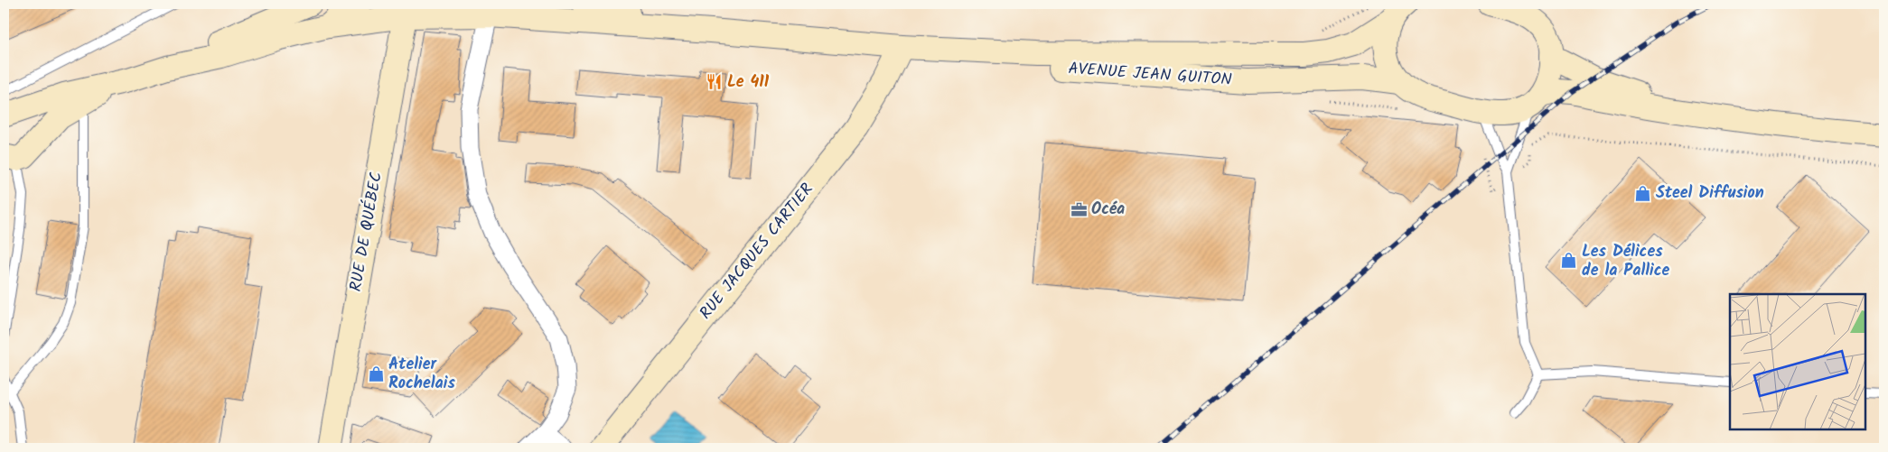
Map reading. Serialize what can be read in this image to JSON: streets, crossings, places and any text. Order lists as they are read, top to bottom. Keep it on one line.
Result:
{"streets":{"street":["AVENUE JEAN GUITON","RUE DE QUÉBEC","RUE JACQUES CARTIER"]},"crossings":[["AVENUE JEAN GUITON","RUE DE QUÉBEC"],["AVENUE JEAN GUITON","RUE JACQUES CARTIER"]],"places":{"restaurant":["Le 411"],"shop":["Steel Diffusion","Les Délices de la Pallice","Atelier Rochelais"],"office":["Océa"]}}
